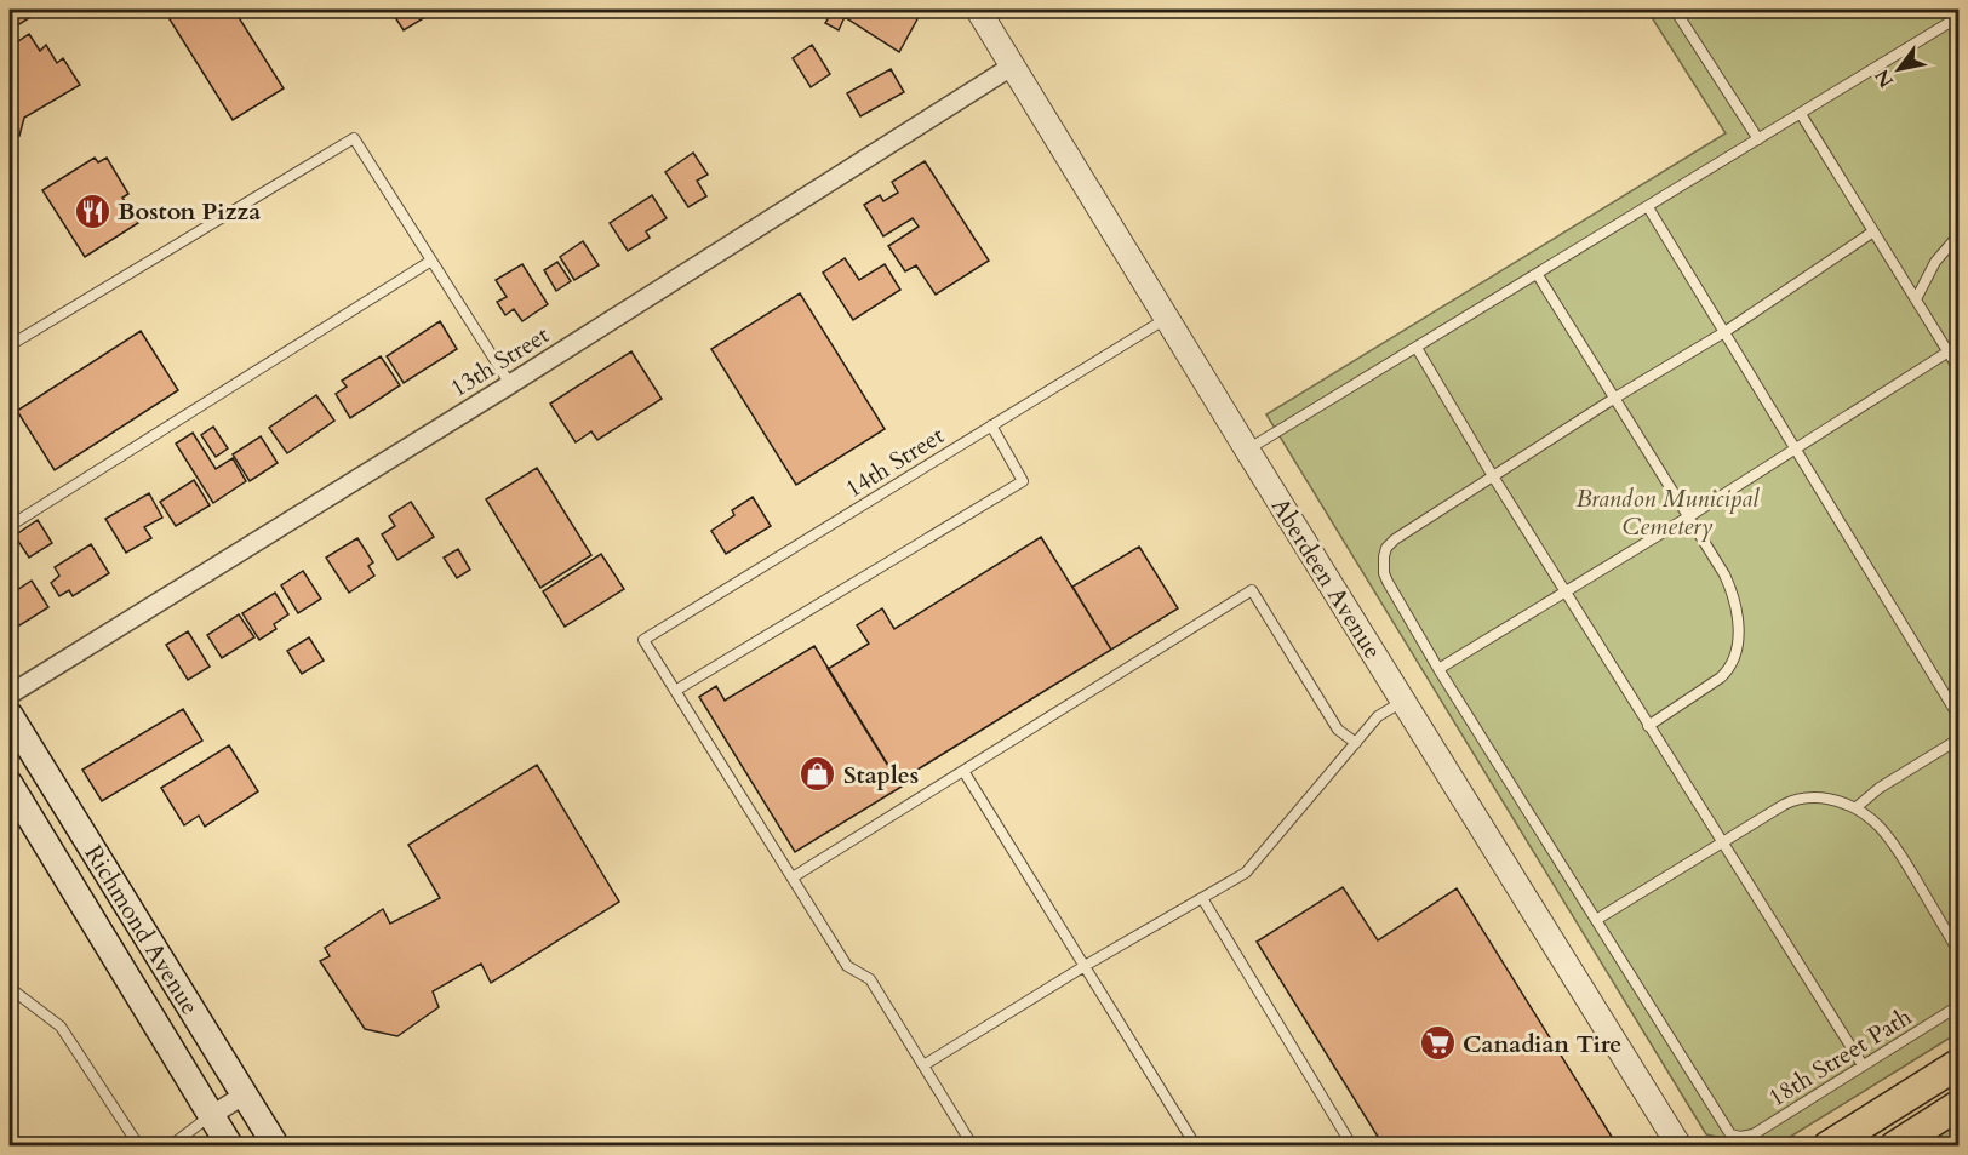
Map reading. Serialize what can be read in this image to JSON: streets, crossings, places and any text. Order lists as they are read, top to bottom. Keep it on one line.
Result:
{"streets":{"main road":["Richmond Avenue"],"street":["13th Street","Aberdeen Avenue"],"lane":["14th Street","18th Street Path"]},"crossings":[["13th Street","Aberdeen Avenue"],["14th Street","Aberdeen Avenue"]],"parks":["Brandon Municipal Cemetery"],"places":{"restaurant":["Boston Pizza"],"shop":["Staples"],"supermarket":["Canadian Tire"]},"north":"bottom left"}
